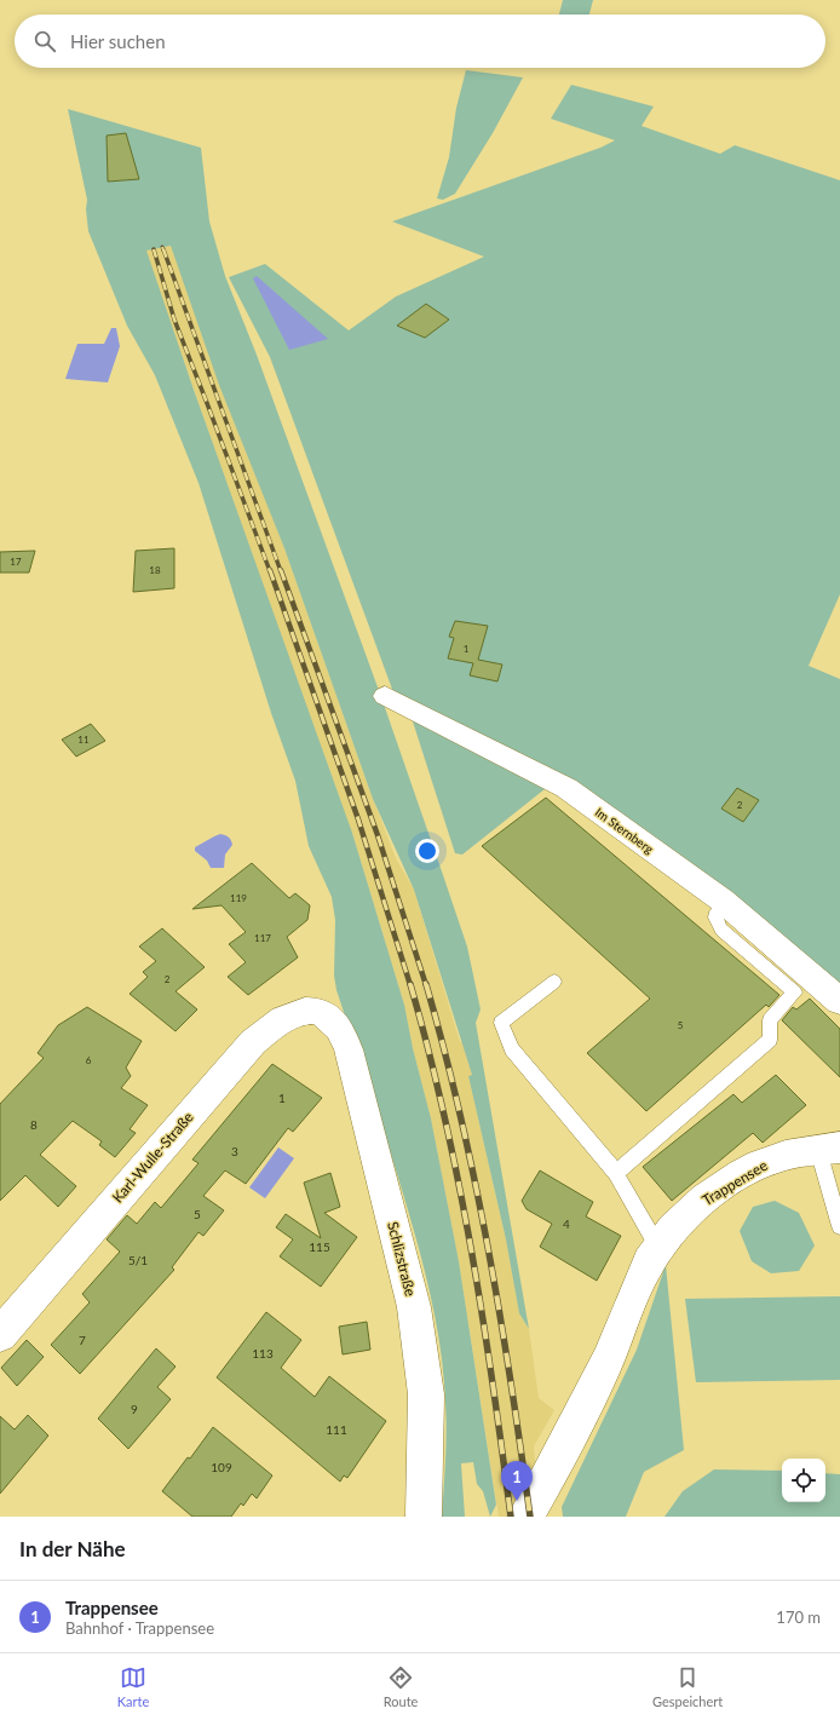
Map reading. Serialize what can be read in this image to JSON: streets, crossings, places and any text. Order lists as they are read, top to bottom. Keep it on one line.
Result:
{"streets":{"street":["Im Sternberg","Karl-Wulle-Straße","Trappensee","Schlizstraße"]},"crossings":[["Karl-Wulle-Straße","Schlizstraße"]],"house_numbers":["17","18","1","11","2","119","117","2","5","6","1","8","3","5","4","115","5/1","7","113","9","111","109"],"page":{"search":"Hier suchen","pins":"1","heading":"In der Nähe","list":[{"mark":"1","name":"Trappensee","note":"Bahnhof · Trappensee","value":"170 m"}],"nav":["Karte","Route","Gespeichert"]}}
